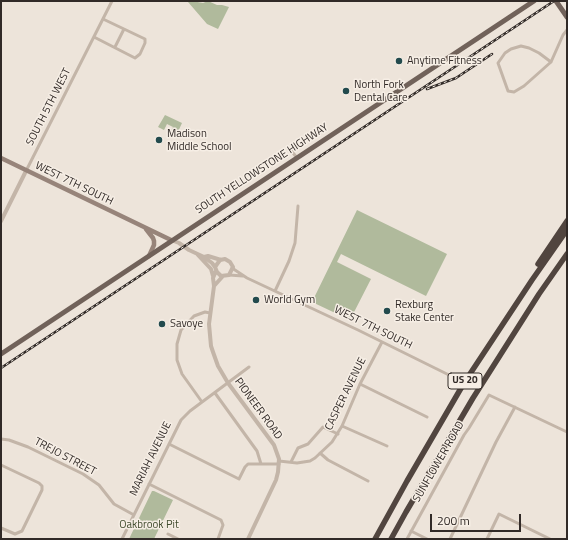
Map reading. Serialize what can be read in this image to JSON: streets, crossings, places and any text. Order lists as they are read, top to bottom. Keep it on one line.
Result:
{"streets":{"highway":["US 20"],"main road":["SOUTH YELLOWSTONE HIGHWAY","WEST 7TH SOUTH"],"street":["SOUTH 5TH WEST","CASPER AVENUE","PIONEER ROAD","TREJO STREET","MARIAH AVENUE","SUNFLOWER ROAD"]},"crossings":[["SOUTH 5TH WEST","WEST 7TH SOUTH"],["SOUTH YELLOWSTONE HIGHWAY","WEST 7TH SOUTH"],["WEST 7TH SOUTH","CASPER AVENUE"],["CASPER AVENUE","PIONEER ROAD"],["CASPER AVENUE","MARIAH AVENUE"],["PIONEER ROAD","MARIAH AVENUE"],["TREJO STREET","MARIAH AVENUE"]],"parks":["Oakbrook Pit"],"places":["Anytime Fitness","North Fork Dental Care","Madison Middle School","World Gym","Rexburg Stake Center","Savoye"],"scale_bar":"200 m"}
